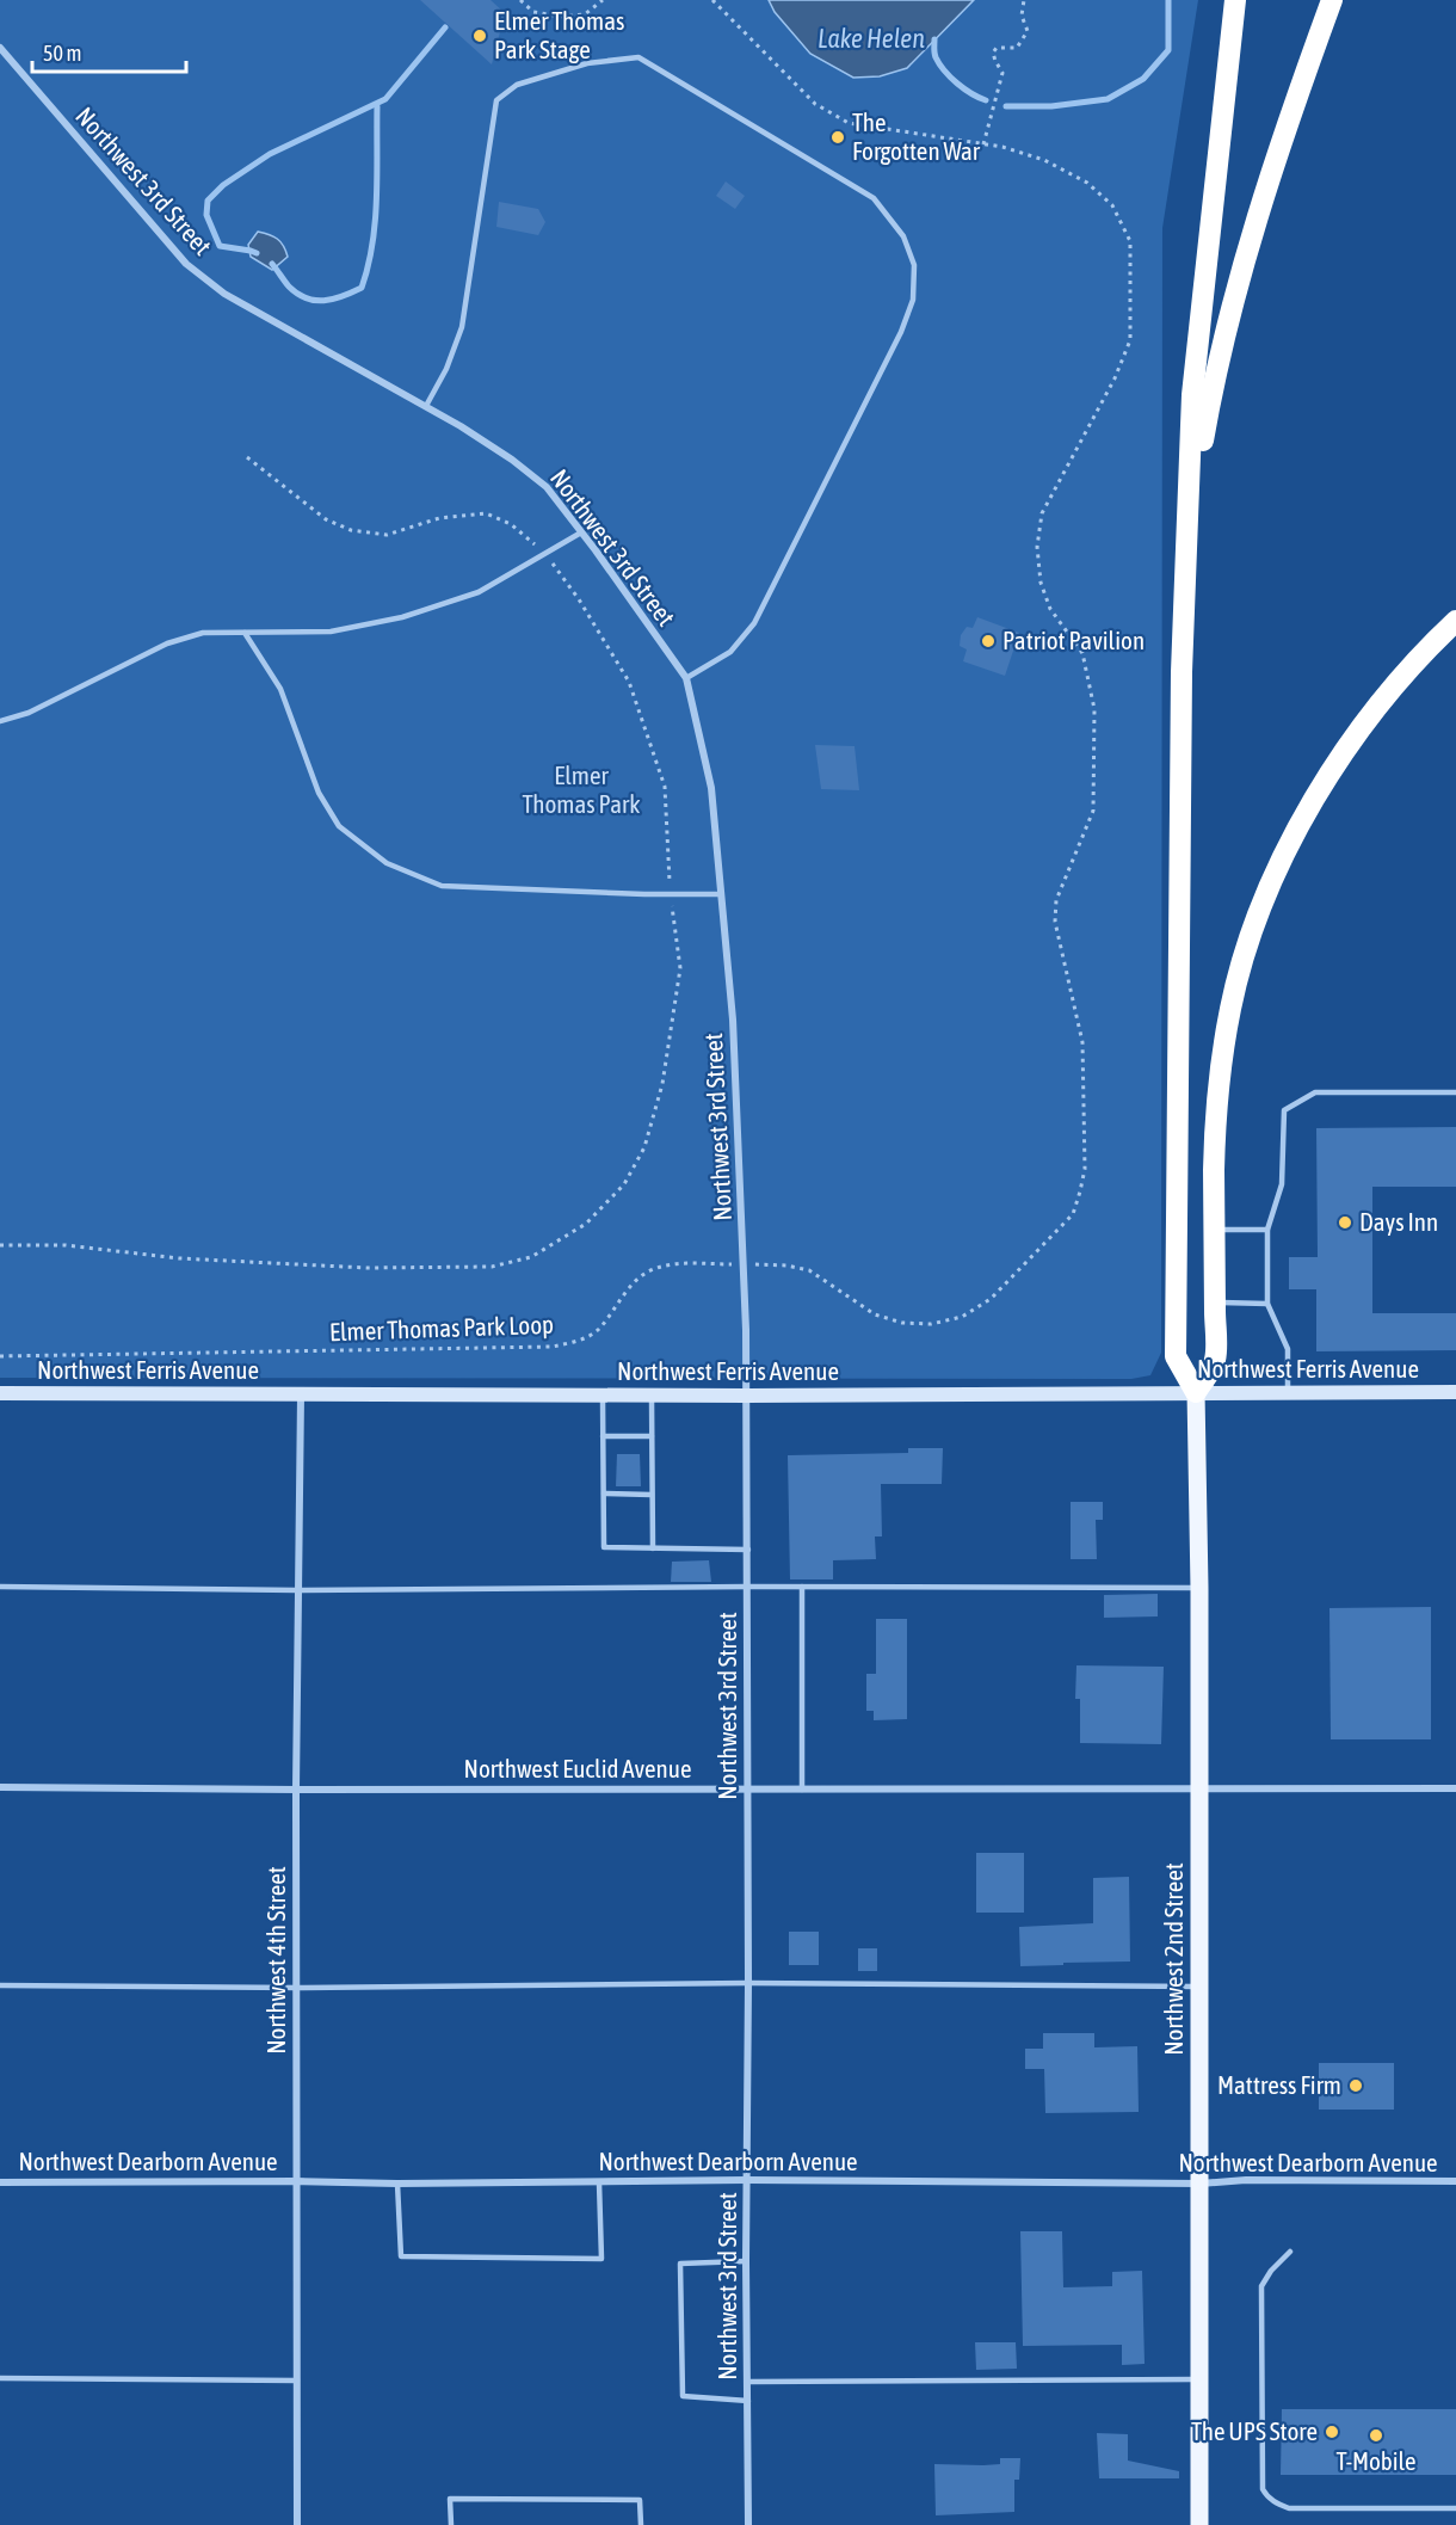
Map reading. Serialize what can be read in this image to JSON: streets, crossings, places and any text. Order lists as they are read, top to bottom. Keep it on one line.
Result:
{"streets":{"main road":["Northwest 2nd Street"],"street":["Northwest 3rd Street","Northwest Ferris Avenue","Northwest Euclid Avenue","Northwest 4th Street","Northwest Dearborn Avenue"],"path":["Elmer Thomas Park Loop"]},"crossings":[["Northwest 3rd Street","Elmer Thomas Park Loop"],["Northwest 3rd Street","Northwest Ferris Avenue"],["Northwest 3rd Street","Northwest Euclid Avenue"],["Northwest 3rd Street","Northwest Dearborn Avenue"],["Northwest Ferris Avenue","Northwest 2nd Street"],["Northwest Ferris Avenue","Northwest 4th Street"],["Northwest Euclid Avenue","Northwest 2nd Street"],["Northwest Euclid Avenue","Northwest 4th Street"],["Northwest 2nd Street","Northwest Dearborn Avenue"],["Northwest 4th Street","Northwest Dearborn Avenue"]],"water":["Lake Helen"],"parks":["Elmer Thomas Park"],"places":["Elmer Thomas Park Stage","The Forgotten War","Patriot Pavilion","Days Inn","Mattress Firm","The UPS Store","T-Mobile"],"scale_bar":"50 m"}
